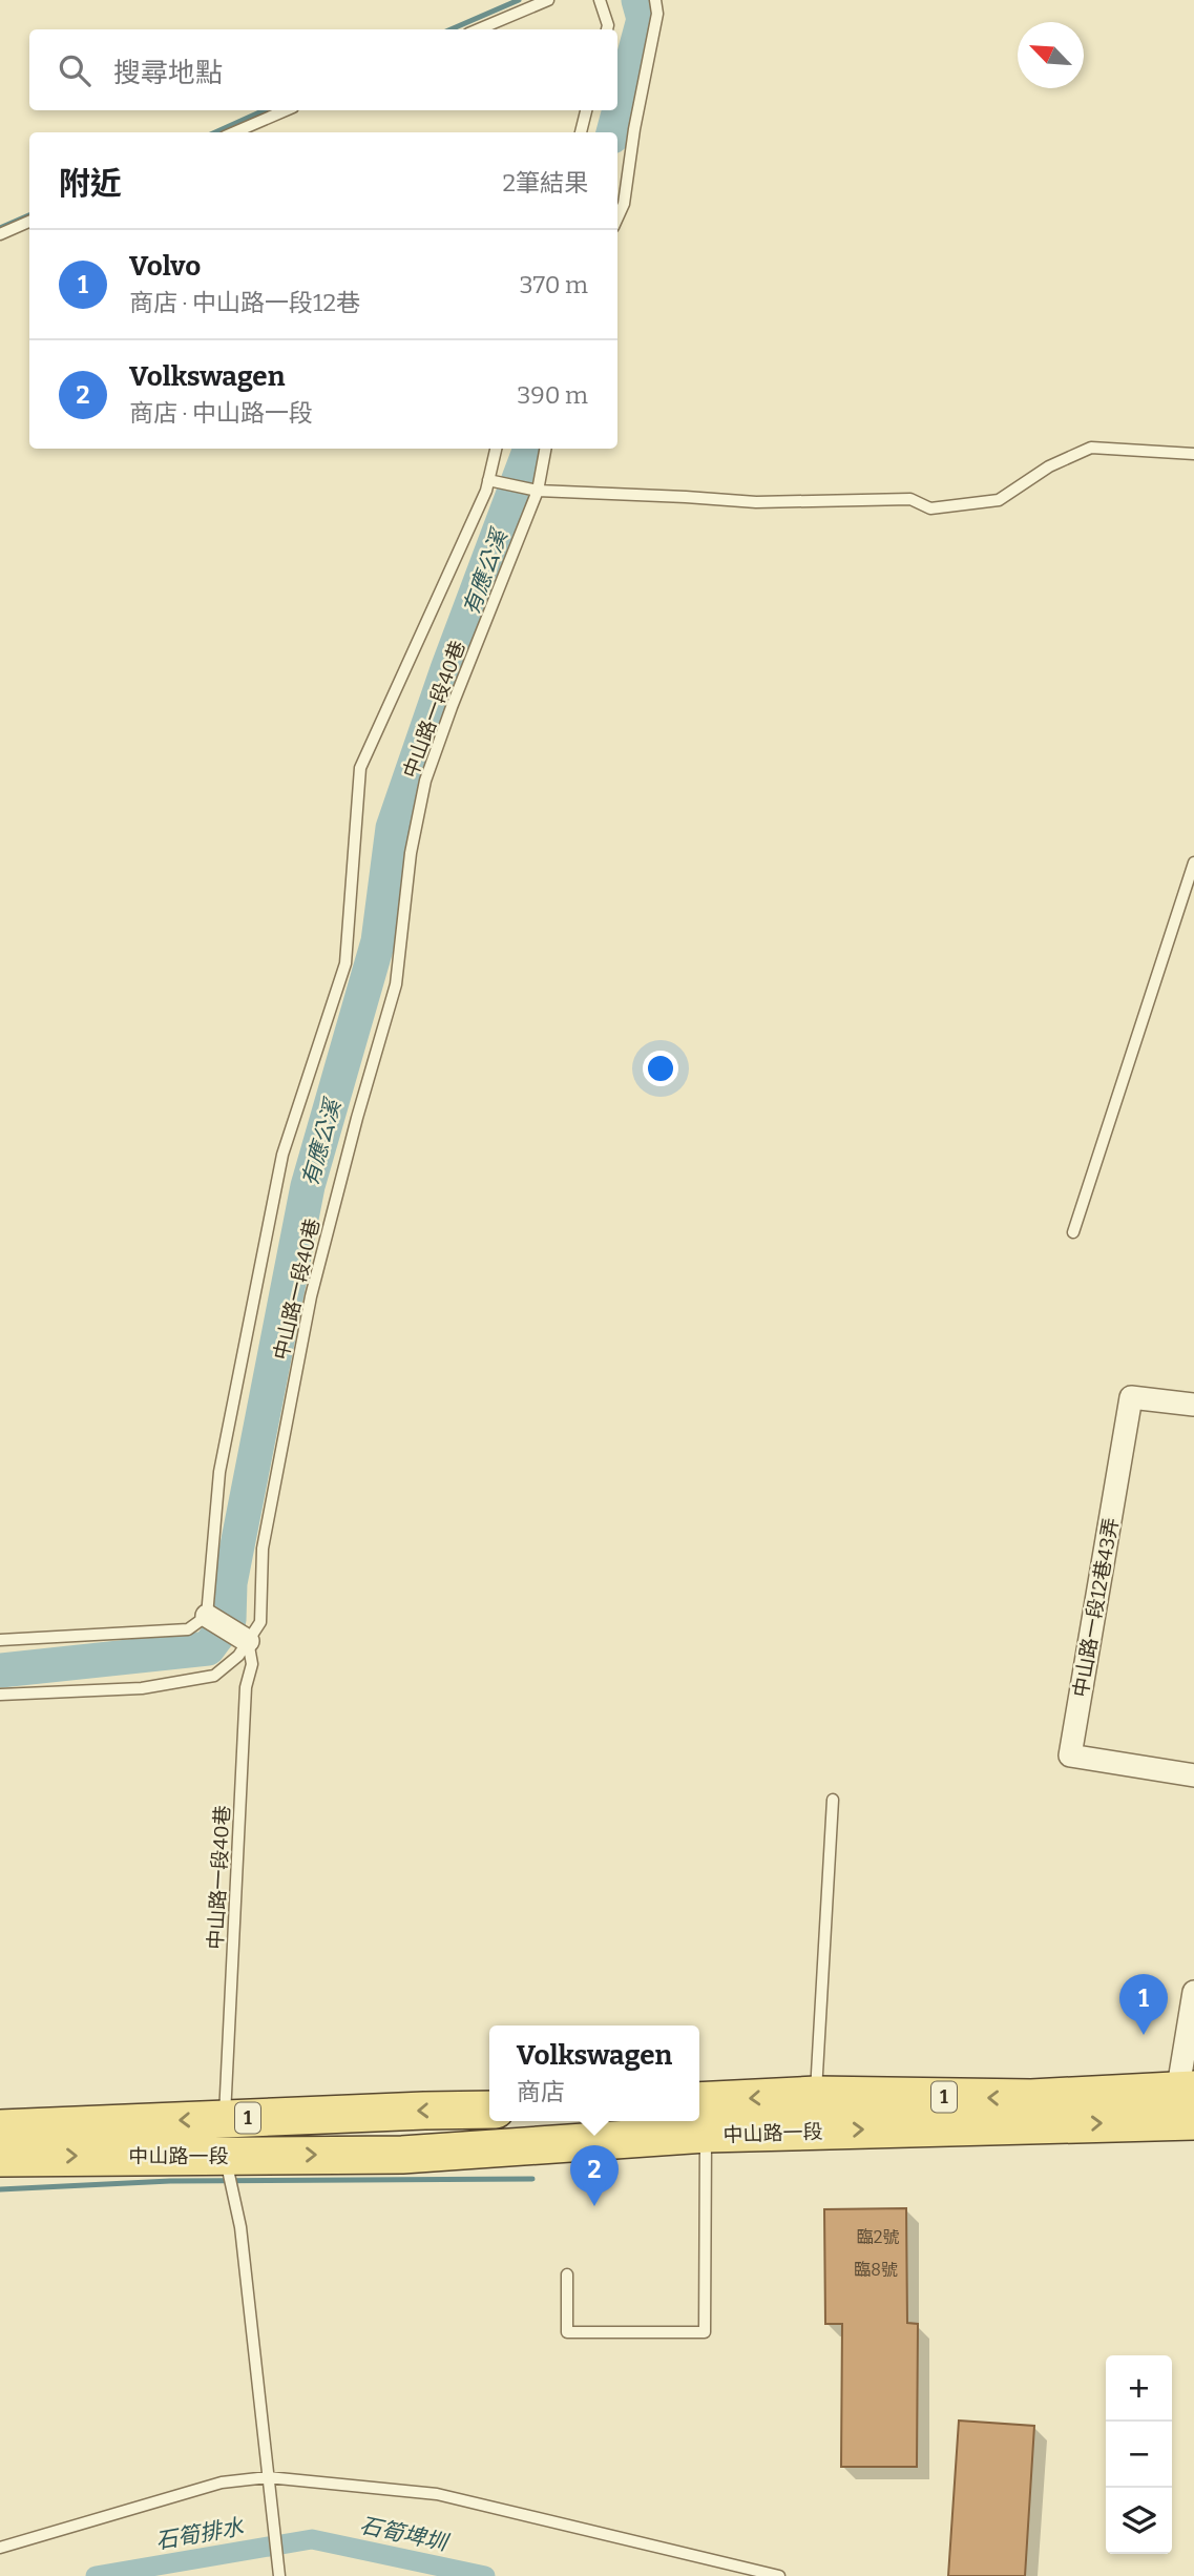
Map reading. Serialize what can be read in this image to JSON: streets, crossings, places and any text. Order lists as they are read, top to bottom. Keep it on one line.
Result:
{"streets":{"main road":["1","中山路一段"],"street":["中山路一段12巷43弄"],"lane":["中山路一段40巷"]},"crossings":[["中山路一段40巷","中山路一段"]],"water":["有應公溪","石筍排水","石筍埤圳"],"house_numbers":["臨2號","臨8號"],"north":"top left","page":{"search":"搜尋地點","heading":["附近","2筆結果"],"list":[{"mark":"1","name":"Volvo","note":"商店 · 中山路一段12巷","value":"370 m"},{"mark":"2","name":"Volkswagen","note":"商店 · 中山路一段","value":"390 m"}],"pins":["1","2"],"popup":["Volkswagen","商店"],"map_buttons":["+","−"]}}
